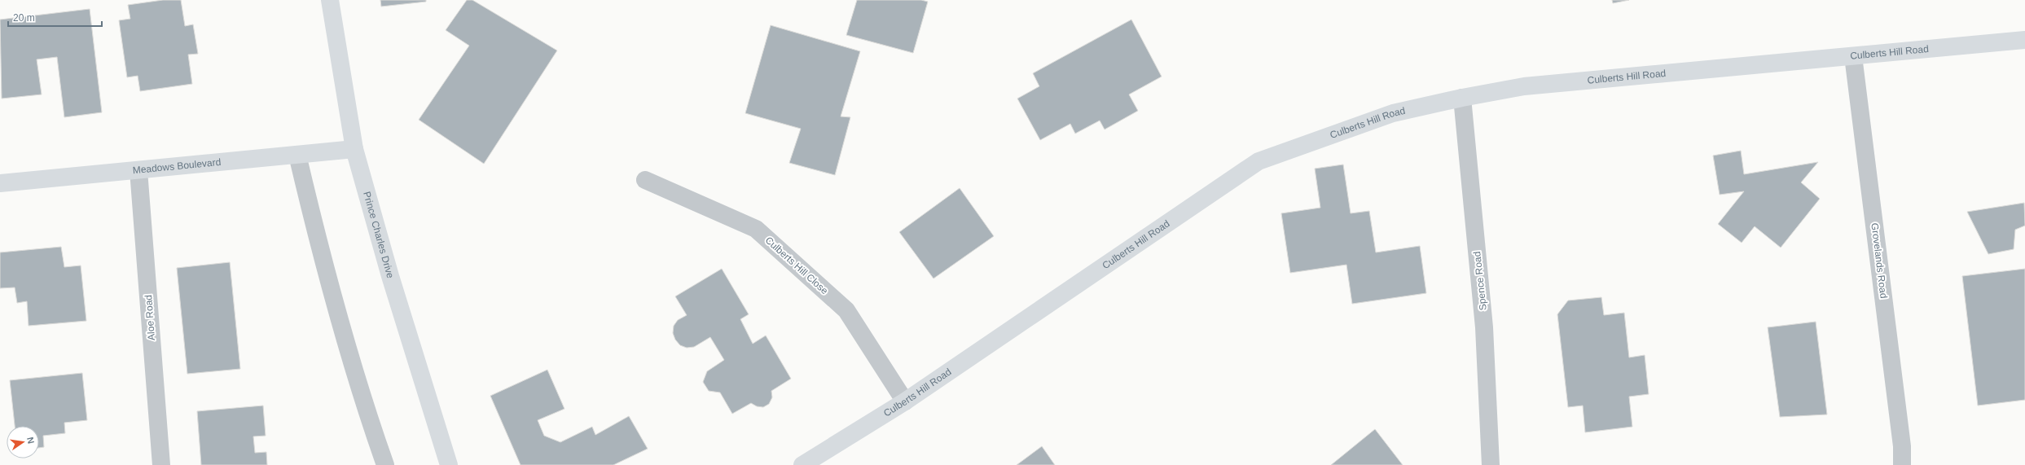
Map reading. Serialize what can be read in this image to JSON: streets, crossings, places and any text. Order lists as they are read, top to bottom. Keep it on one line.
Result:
{"streets":{"main road":["Culberts Hill Road","Meadows Boulevard","Prince Charles Drive"],"street":["Grovelands Road","Culberts Hill Close","Spence Road","Aloe Road"]},"crossings":[["Culberts Hill Road","Grovelands Road"],["Culberts Hill Road","Culberts Hill Close"],["Culberts Hill Road","Spence Road"],["Meadows Boulevard","Prince Charles Drive"],["Meadows Boulevard","Aloe Road"]],"scale_bar":"20 m","north":"right"}
